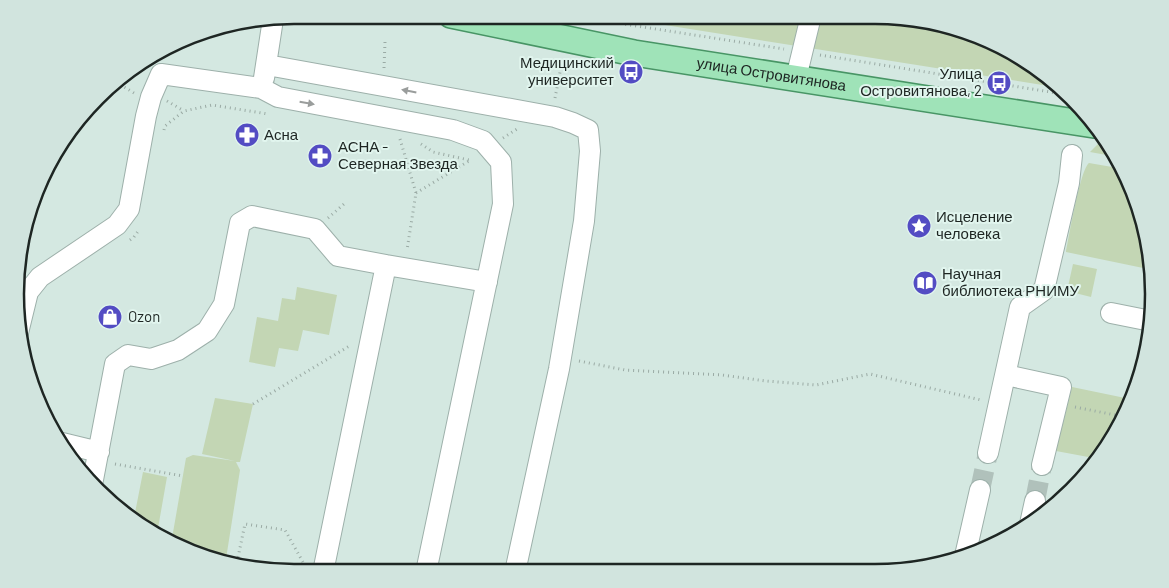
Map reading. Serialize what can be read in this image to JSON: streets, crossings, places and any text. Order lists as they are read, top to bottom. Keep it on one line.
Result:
{"streets":{"main road":["улица Островитянова"]},"places":{"bus stop":["Медицинский университет","Улица Островитянова, 2"],"pharmacy":["Асна","АСНА - Северная Звезда"],"place":["Исцеление человека"],"library":["Научная библиотека РНИМУ"],"shop":["Ozon"]}}
